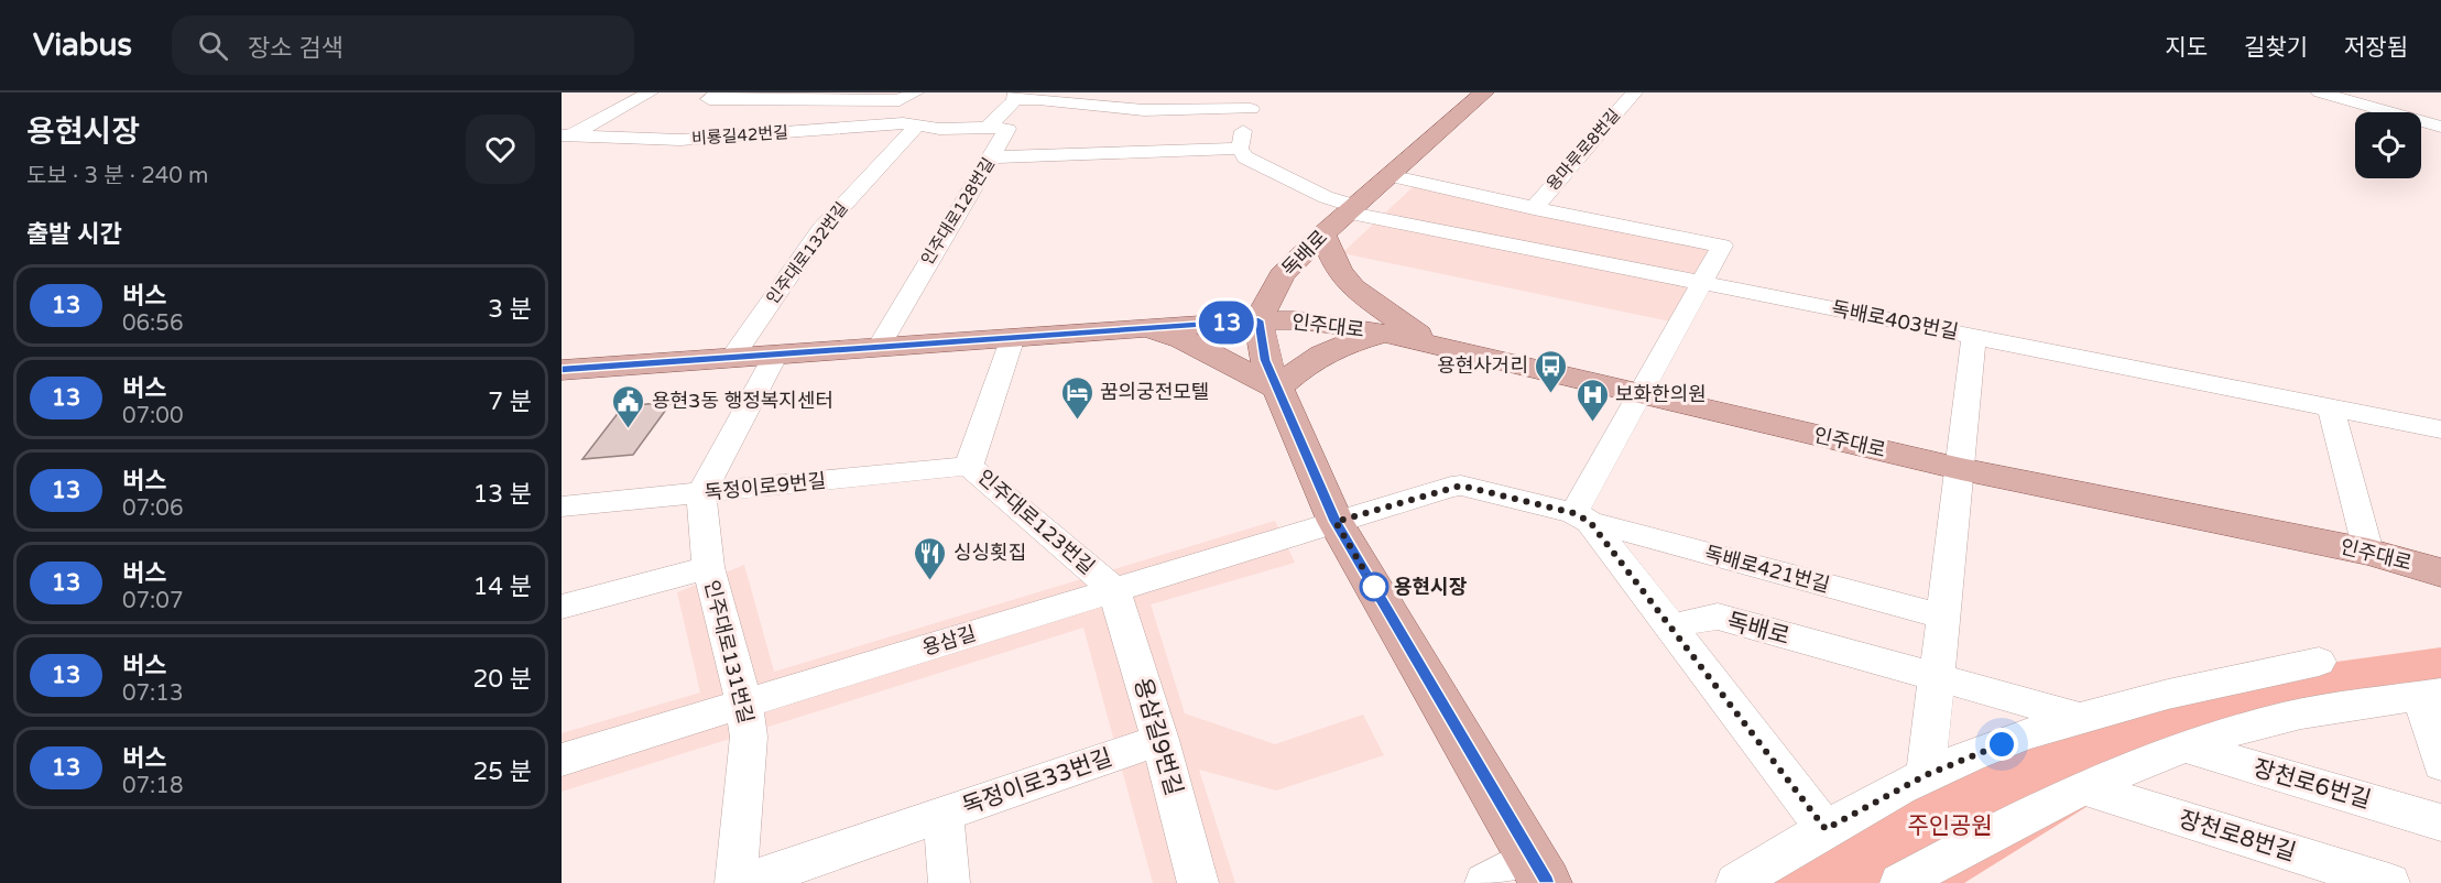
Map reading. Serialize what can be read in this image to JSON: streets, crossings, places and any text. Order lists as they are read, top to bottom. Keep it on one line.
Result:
{"streets":{"main road":["독배로","인주대로"],"street":["비룡길42번길","용마루로8번길","인주대로128번길","인주대로132번길","독배로403번길","독정이로9번길","인주대로123번길","독배로421번길","용삼길","인주대로131번길","용삼길9번길","독정이로33번길","장천로6번길","장천로8번길"]},"crossings":[["비룡길42번길","인주대로128번길"],["비룡길42번길","인주대로132번길"],["인주대로128번길","인주대로"],["인주대로132번길","인주대로"],["독배로","독배로403번길"],["독배로","인주대로"],["인주대로","인주대로123번길"],["독정이로9번길","인주대로123번길"],["독정이로9번길","인주대로131번길"],["인주대로123번길","용삼길"],["인주대로123번길","용삼길9번길"],["독배로421번길","용삼길"],["용삼길","인주대로131번길"],["용삼길","용삼길9번길"],["용삼길9번길","독정이로33번길"]],"parks":["주인공원"],"places":{"bus stop":["용현사거리"],"hotel":["꿈의궁전모텔"],"hospital":["보화한의원"],"public building":["용현3동 행정복지센터"],"restaurant":["싱싱횟집"],"other":["용현시장"]},"lines":["bus line 13"],"page":{"header":"Viabus","search":"장소 검색","nav":["지도","길찾기","저장됨"],"heading":[["용현시장","도보 · 3 분 · 240 m"],"출발 시간"],"on_map":"13","list":[{"mark":"13","name":"버스","note":"06:56","value":"3 분"},{"mark":"13","name":"버스","note":"07:00","value":"7 분"},{"mark":"13","name":"버스","note":"07:06","value":"13 분"},{"mark":"13","name":"버스","note":"07:07","value":"14 분"},{"mark":"13","name":"버스","note":"07:13","value":"20 분"},{"mark":"13","name":"버스","note":"07:18","value":"25 분"}]}}
